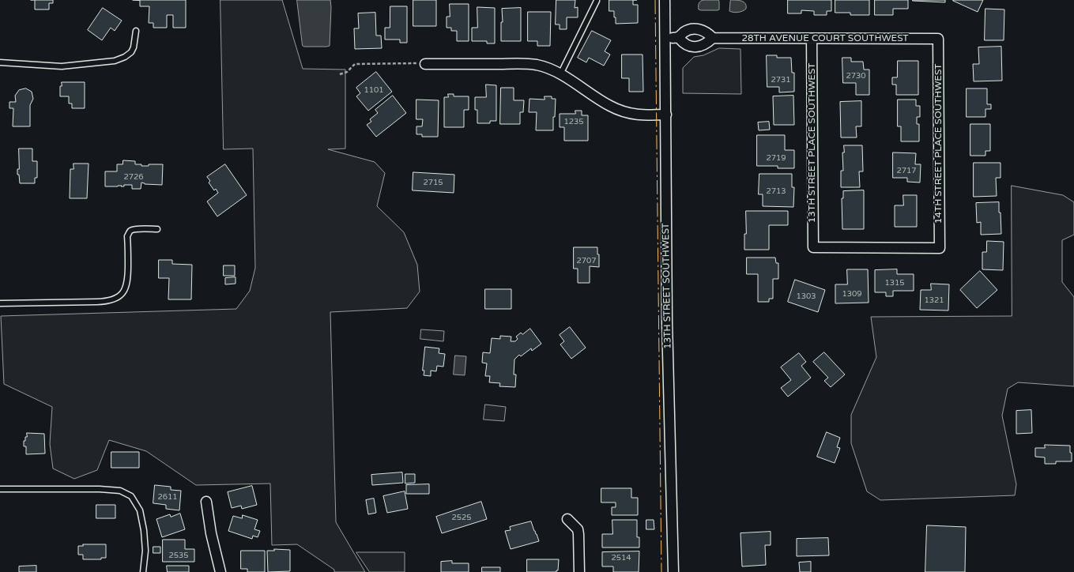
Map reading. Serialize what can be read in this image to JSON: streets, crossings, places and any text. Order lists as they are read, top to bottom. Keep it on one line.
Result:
{"streets":{"street":["28TH AVENUE COURT SOUTHWEST","13TH STREET PLACE SOUTHWEST","14TH STREET PLACE SOUTHWEST","13TH STREET SOUTHWEST"]},"crossings":[["28TH AVENUE COURT SOUTHWEST","13TH STREET PLACE SOUTHWEST"],["28TH AVENUE COURT SOUTHWEST","14TH STREET PLACE SOUTHWEST"],["28TH AVENUE COURT SOUTHWEST","13TH STREET SOUTHWEST"],["13TH STREET PLACE SOUTHWEST","14TH STREET PLACE SOUTHWEST"]],"house_numbers":["2730","2731","1101","1235","2719","2717","2726","2715","2713","2707","1315","1309","1303","1321","2611","2525","2535","2514"]}
